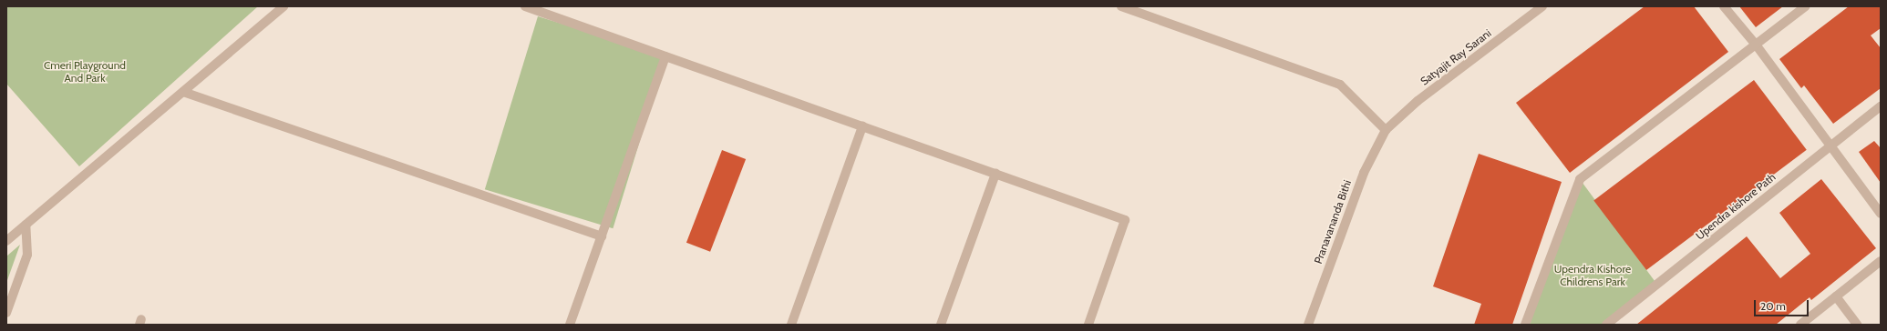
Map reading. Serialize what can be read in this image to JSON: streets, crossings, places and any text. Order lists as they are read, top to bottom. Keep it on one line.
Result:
{"streets":{"street":["Satyajit Ray Sarani","Upendra kishore Path","Pranavananda Bithi"]},"crossings":[["Satyajit Ray Sarani","Pranavananda Bithi"]],"parks":["Cmeri Playground And Park","Upendra Kishore Childrens Park"],"scale_bar":"20 m"}
